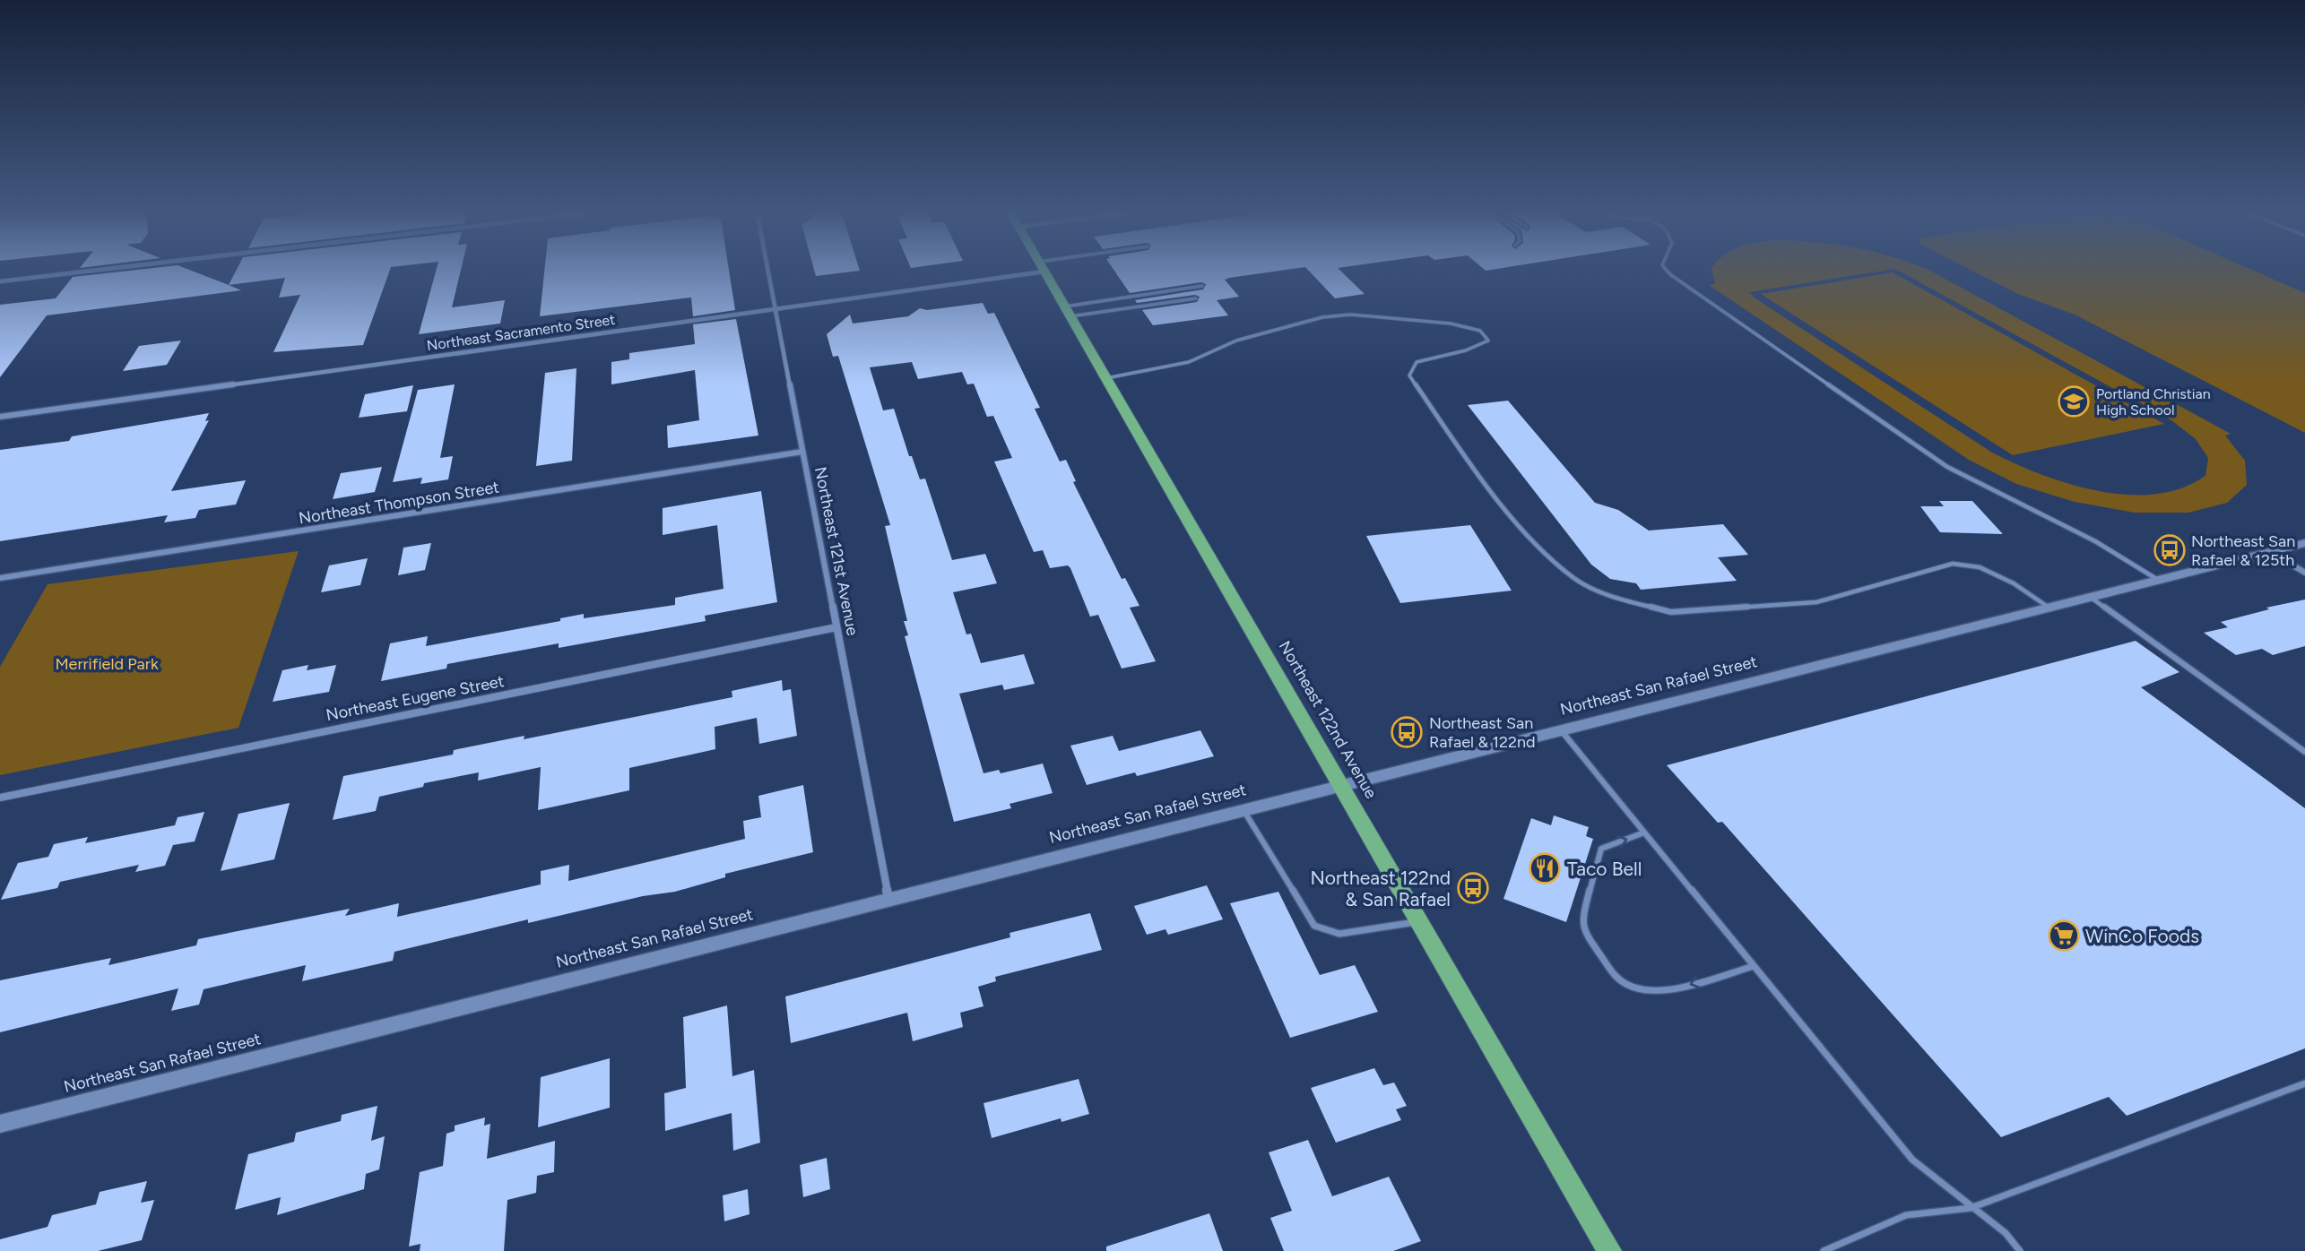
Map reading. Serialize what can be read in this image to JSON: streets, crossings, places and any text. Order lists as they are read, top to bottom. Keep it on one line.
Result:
{"streets":{"main road":["Northeast 122nd Avenue"],"street":["Northeast Sacramento Street","Northeast Thompson Street","Northeast 121st Avenue","Northeast San Rafael Street","Northeast Eugene Street"]},"crossings":[["Northeast Sacramento Street","Northeast 121st Avenue"],["Northeast Thompson Street","Northeast 121st Avenue"],["Northeast 121st Avenue","Northeast San Rafael Street"],["Northeast 121st Avenue","Northeast Eugene Street"],["Northeast San Rafael Street","Northeast 122nd Avenue"]],"parks":["Merrifield Park"],"places":{"school or university":["Portland Christian High School"],"bus stop":["Northeast San Rafael & 125th","Northeast San Rafael & 122nd","Northeast 122nd & San Rafael"],"restaurant":["Taco Bell"],"supermarket":["WinCo Foods"]}}
